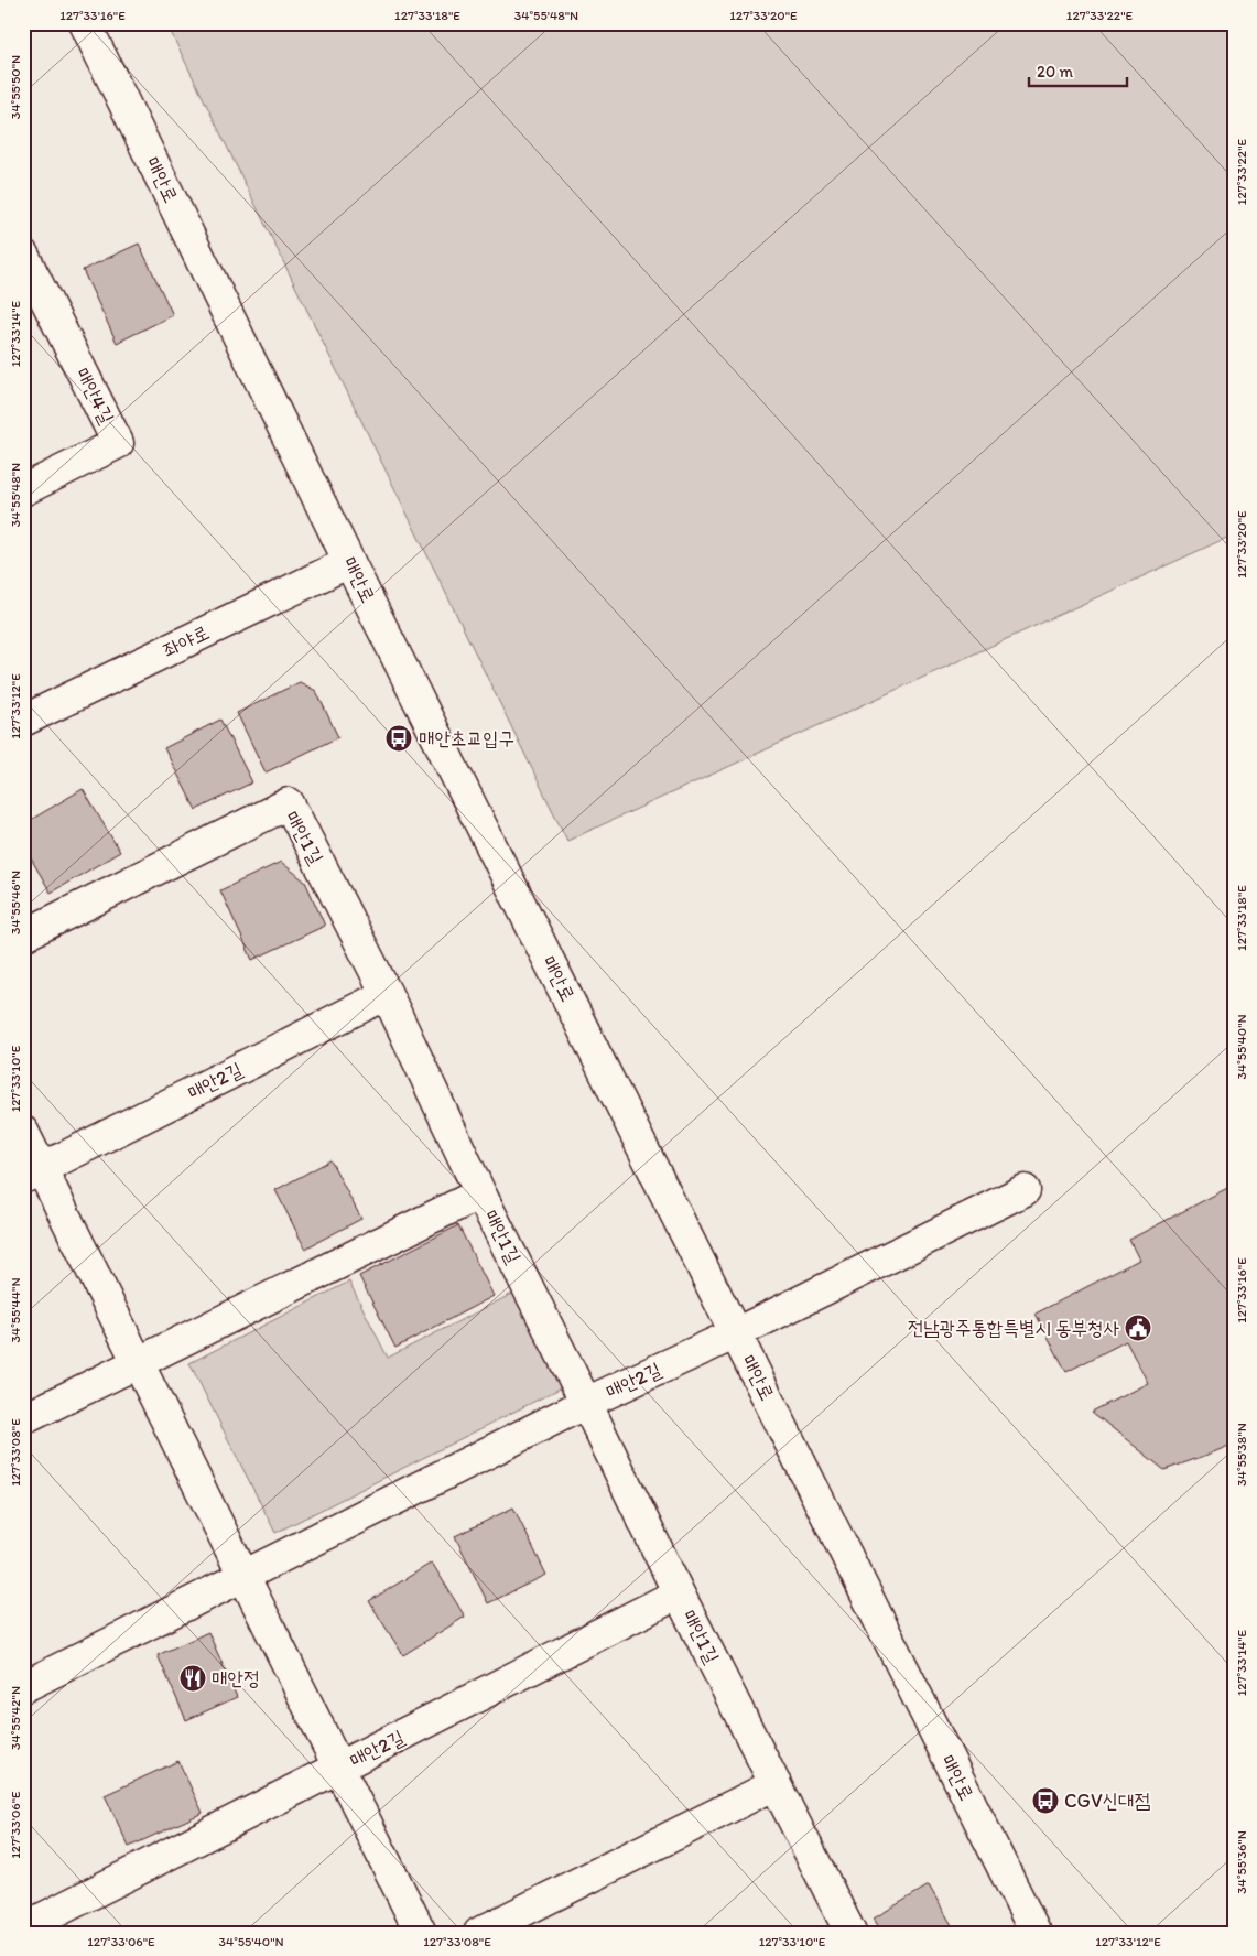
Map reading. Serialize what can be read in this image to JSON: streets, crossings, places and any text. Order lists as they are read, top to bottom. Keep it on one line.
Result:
{"streets":{"street":["매안로","매안4길","좌야로","매안1길","매안2길"]},"crossings":[["매안로","좌야로"],["매안로","매안2길"],["매안1길","매안2길"]],"places":{"bus stop":["매안초교입구","CGV신대점"],"public building":["전남광주통합특별시 동부청사"],"restaurant":["매안정"]},"scale_bar":"20 m","coordinates":["127°33'16\"E","127°33'18\"E","34°55'48\"N","127°33'20\"E","127°33'22\"E","34°55'50\"N","127°33'14\"E","127°33'12\"E","34°55'46\"N","34°55'40\"N","127°33'10\"E","34°55'44\"N","127°33'08\"E","34°55'38\"N","34°55'42\"N","127°33'06\"E","34°55'36\"N"]}
